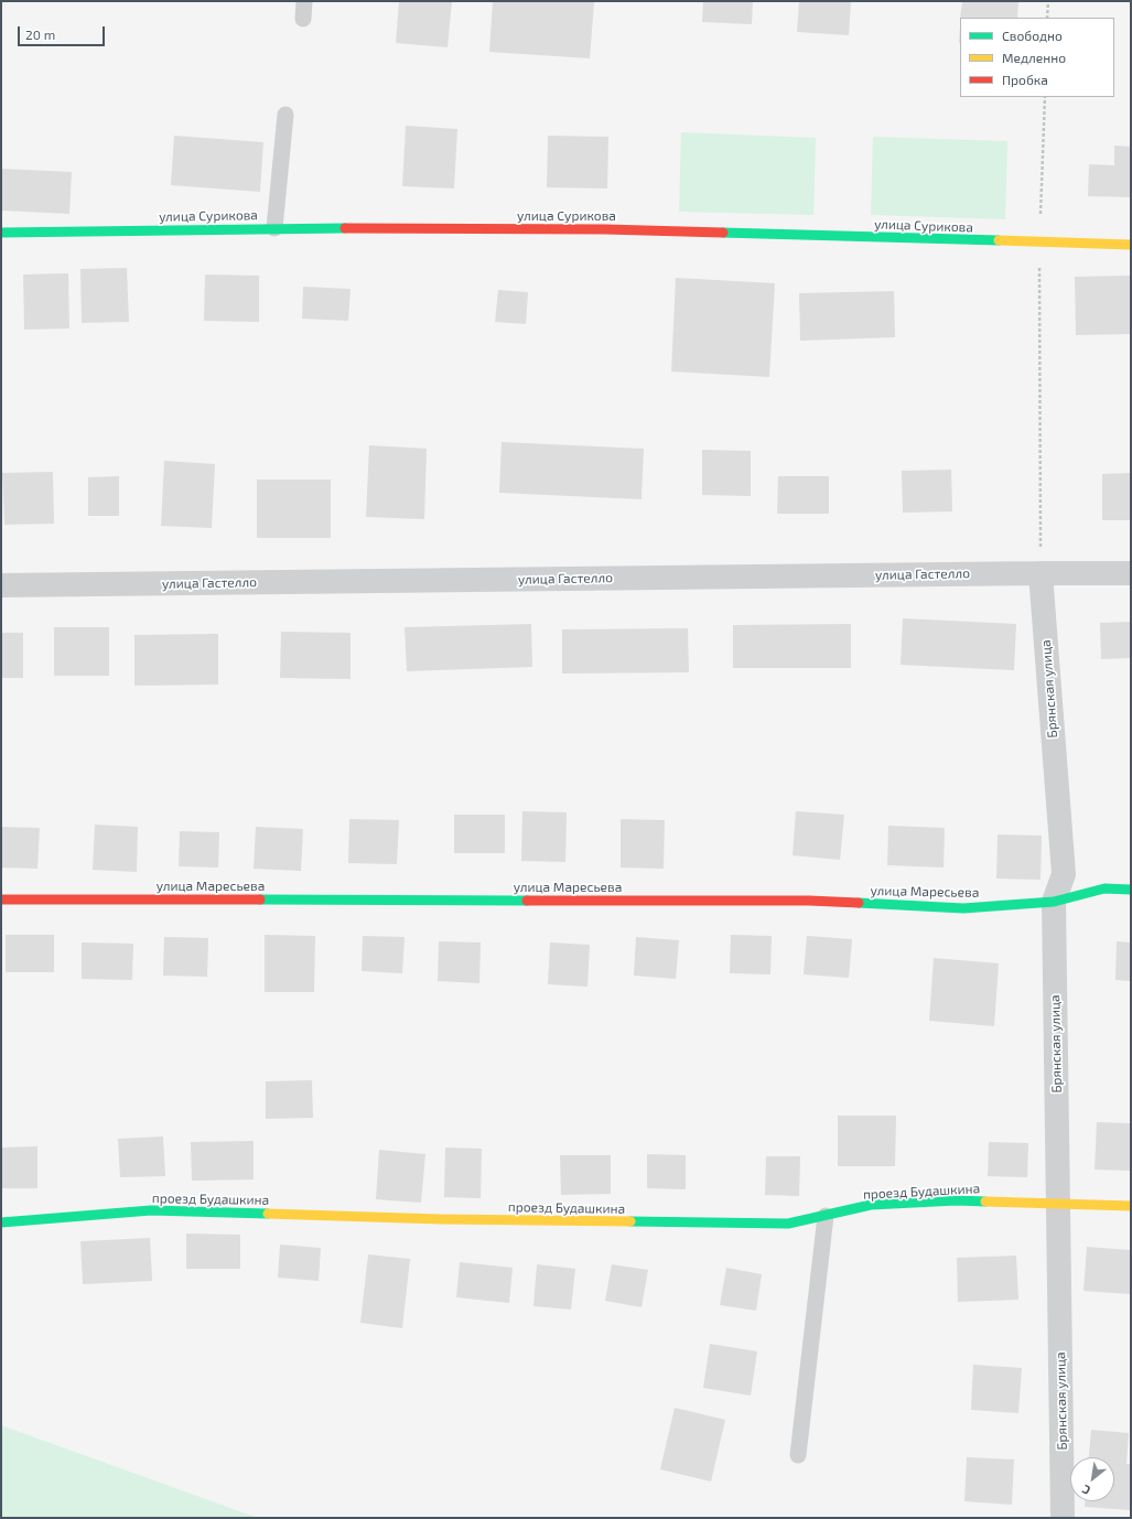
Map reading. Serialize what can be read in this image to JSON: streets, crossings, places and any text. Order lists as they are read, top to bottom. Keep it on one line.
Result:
{"streets":{"street":["улица Сурикова","улица Гастелло","Брянская улица","улица Маресьева","проезд Будашкина"]},"crossings":[["улица Гастелло","Брянская улица"],["Брянская улица","улица Маресьева"],["Брянская улица","проезд Будашкина"]],"legend":["Свободно","Медленно","Пробка"],"scale_bar":"20 m","north":"bottom left"}
